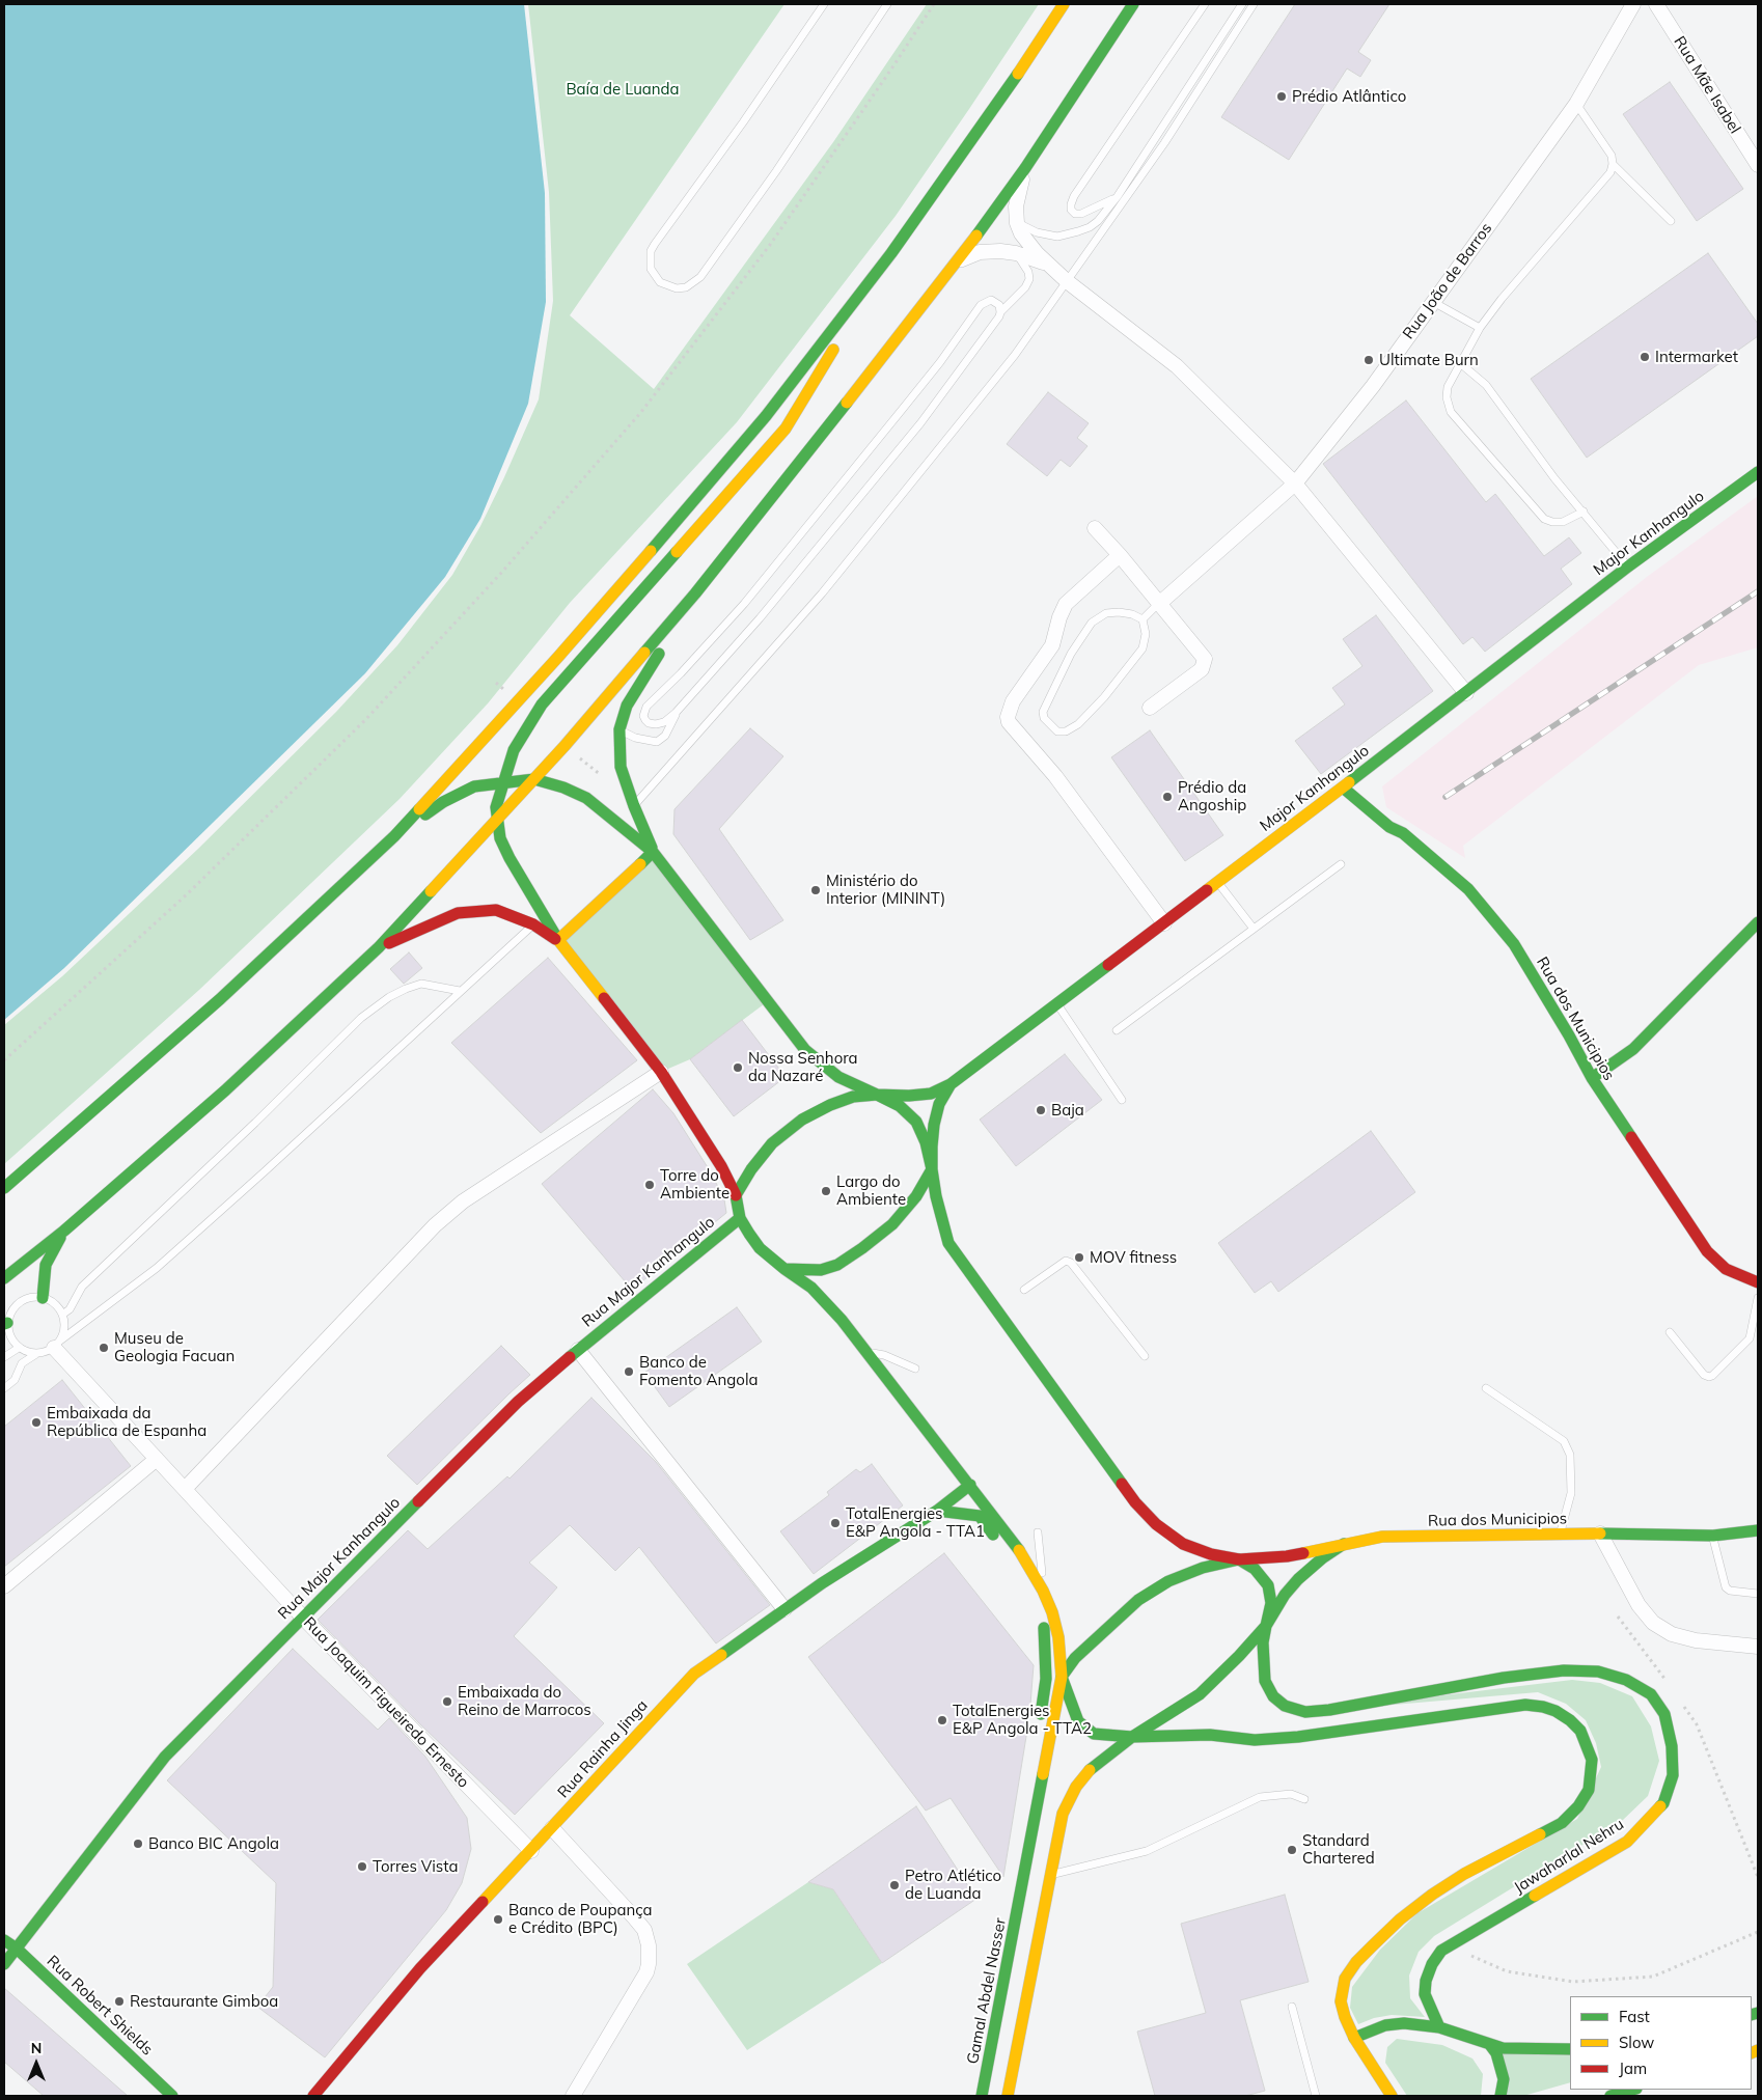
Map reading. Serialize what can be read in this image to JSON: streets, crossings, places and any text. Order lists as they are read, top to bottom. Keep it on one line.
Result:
{"streets":{"main road":["Major Kanhangulo","Rua dos Municipios","Rua Major Kanhangulo","Rua Rainha Jinga","Jawaharlal Nehru","Gamal Abdel Nasser","Rua Robert Shields"],"street":["Rua Mãe Isabel","Rua João de Barros","Rua Joaquim Figueiredo Ernesto"]},"crossings":[["Major Kanhangulo","Rua dos Municipios"],["Major Kanhangulo","Rua Major Kanhangulo"],["Rua dos Municipios","Jawaharlal Nehru"],["Rua Major Kanhangulo","Rua Joaquim Figueiredo Ernesto"],["Rua Major Kanhangulo","Rua Robert Shields"],["Rua Joaquim Figueiredo Ernesto","Rua Rainha Jinga"],["Jawaharlal Nehru","Gamal Abdel Nasser"]],"parks":["Baía de Luanda"],"places":["Prédio Atlântico","Intermarket","Ultimate Burn","Prédio da Angoship","Ministério do Interior (MININT)","Nossa Senhora da Nazaré","Baja","Torre do Ambiente","Largo do Ambiente","MOV fitness","Museu de Geologia Facuan","Banco de Fomento Angola","Embaixada da República de Espanha","TotalEnergies E&P Angola - TTA1","Embaixada do Reino de Marrocos","TotalEnergies E&P Angola - TTA2","Banco BIC Angola","Standard Chartered","Torres Vista","Petro Atlético de Luanda","Banco de Poupança e Crédito (BPC)","Restaurante Gimboa"],"legend":["Fast","Slow","Jam"],"north":"top"}
